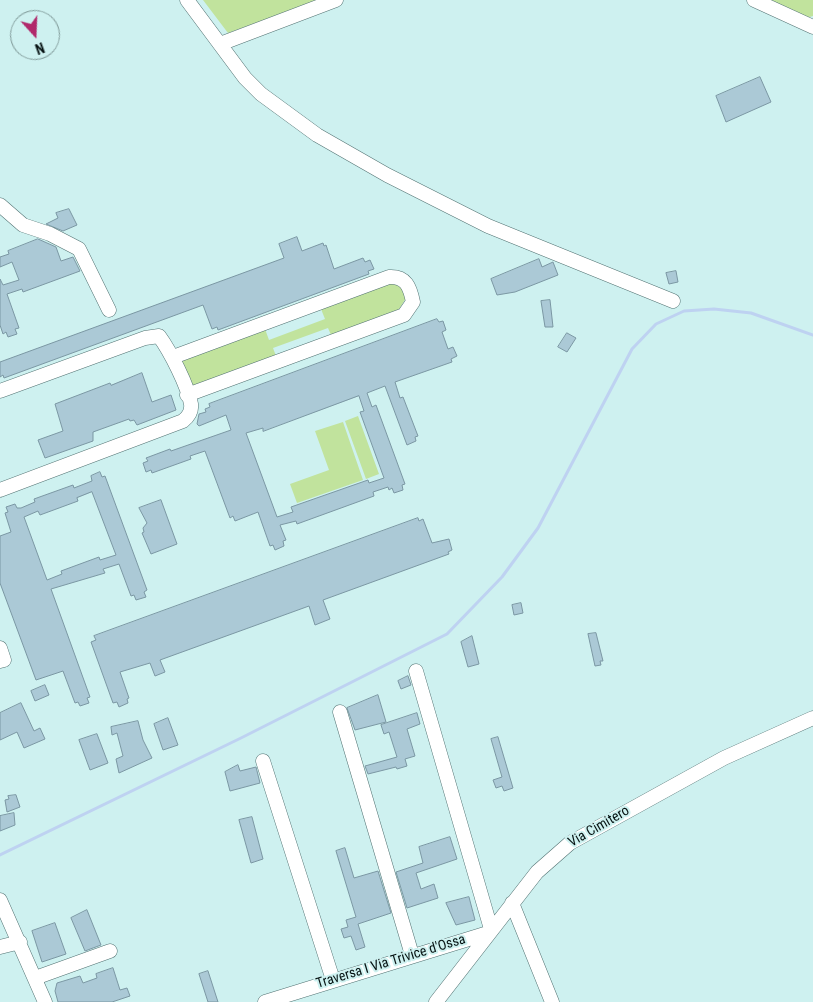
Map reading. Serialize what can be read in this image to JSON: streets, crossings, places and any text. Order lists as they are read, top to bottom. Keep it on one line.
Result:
{"streets":{"street":["Via Cimitero","Traversa I Via Trivice d'Ossa"]},"crossings":[["Via Cimitero","Traversa I Via Trivice d'Ossa"]],"north":"bottom"}
